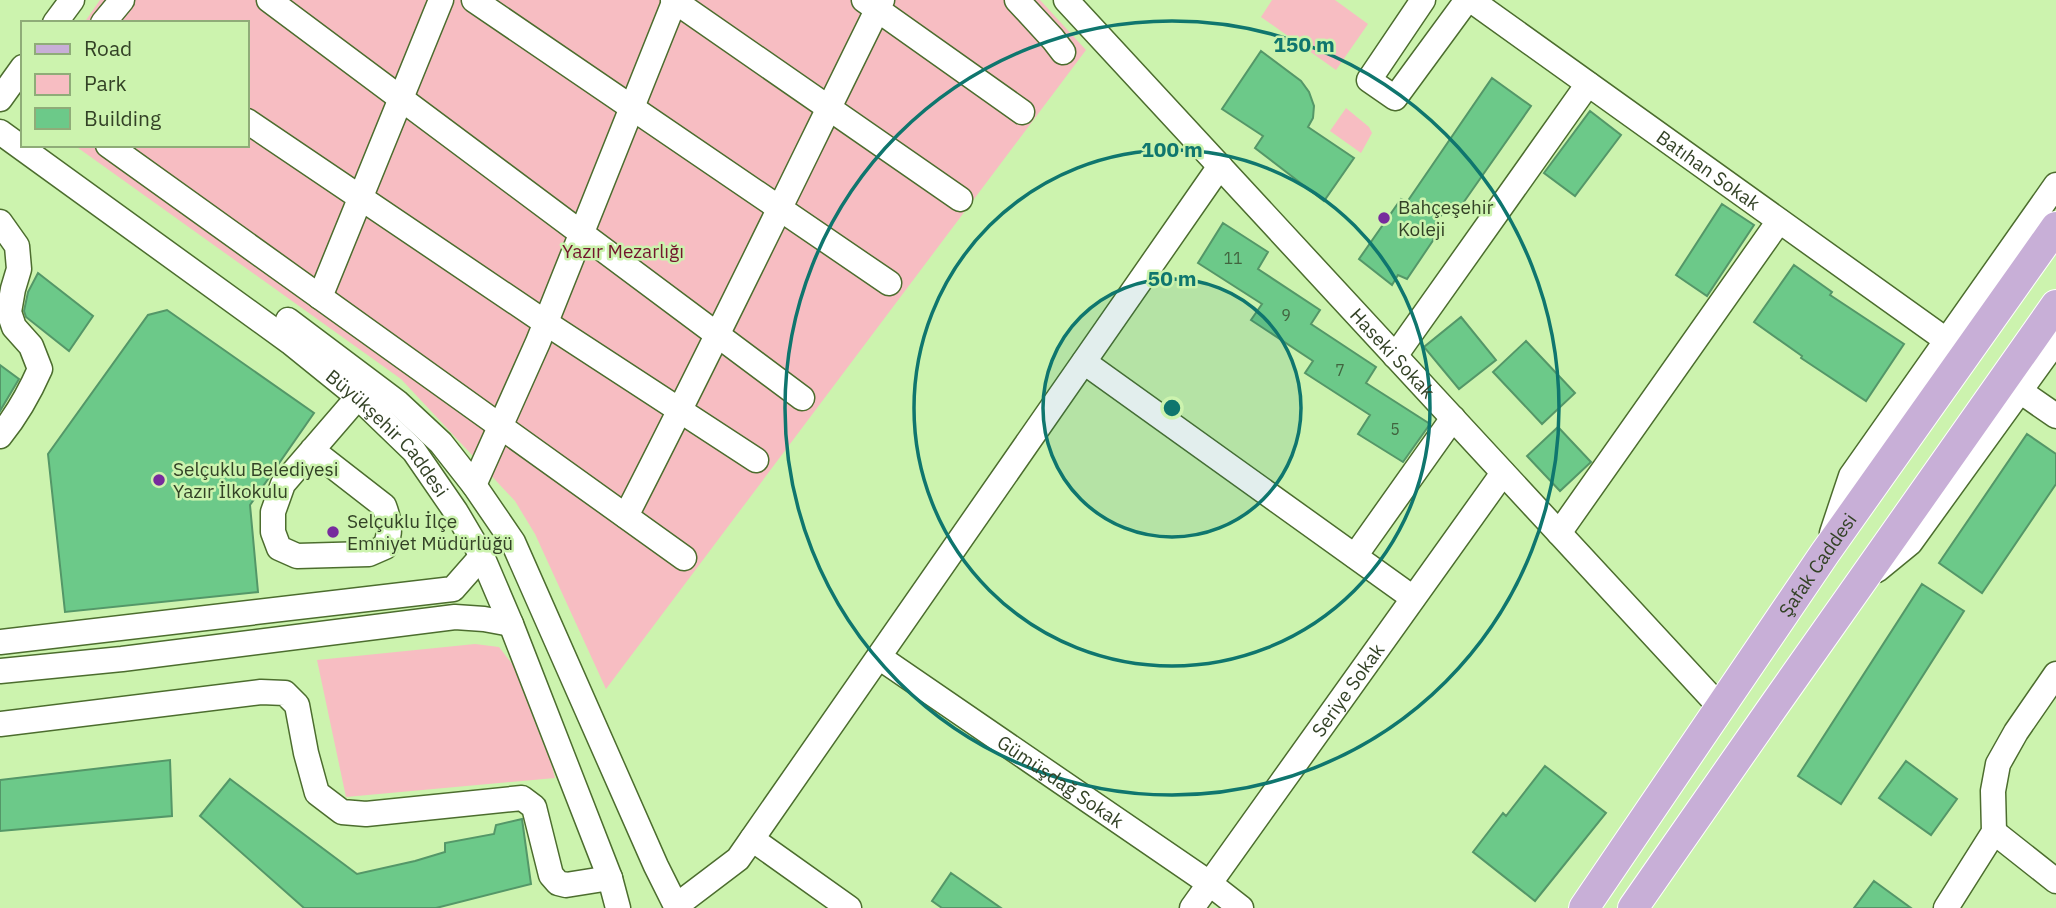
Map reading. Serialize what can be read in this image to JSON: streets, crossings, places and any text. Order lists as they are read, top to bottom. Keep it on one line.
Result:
{"streets":{"main road":["Şafak Caddesi"],"street":["Batıhan Sokak","Haseki Sokak","Büyükşehir Caddesi","Seriye Sokak","Gümüşdağ Sokak"]},"crossings":[["Haseki Sokak","Şafak Caddesi"],["Haseki Sokak","Seriye Sokak"],["Seriye Sokak","Gümüşdağ Sokak"]],"parks":["Yazır Mezarlığı"],"places":["Bahçeşehir Koleji","Selçuklu Belediyesi Yazır İlkokulu","Selçuklu İlçe Emniyet Müdürlüğü"],"house_numbers":["11","9","7","5"],"legend":["Road","Park","Building"],"rings":["150 m","100 m","50 m"]}
